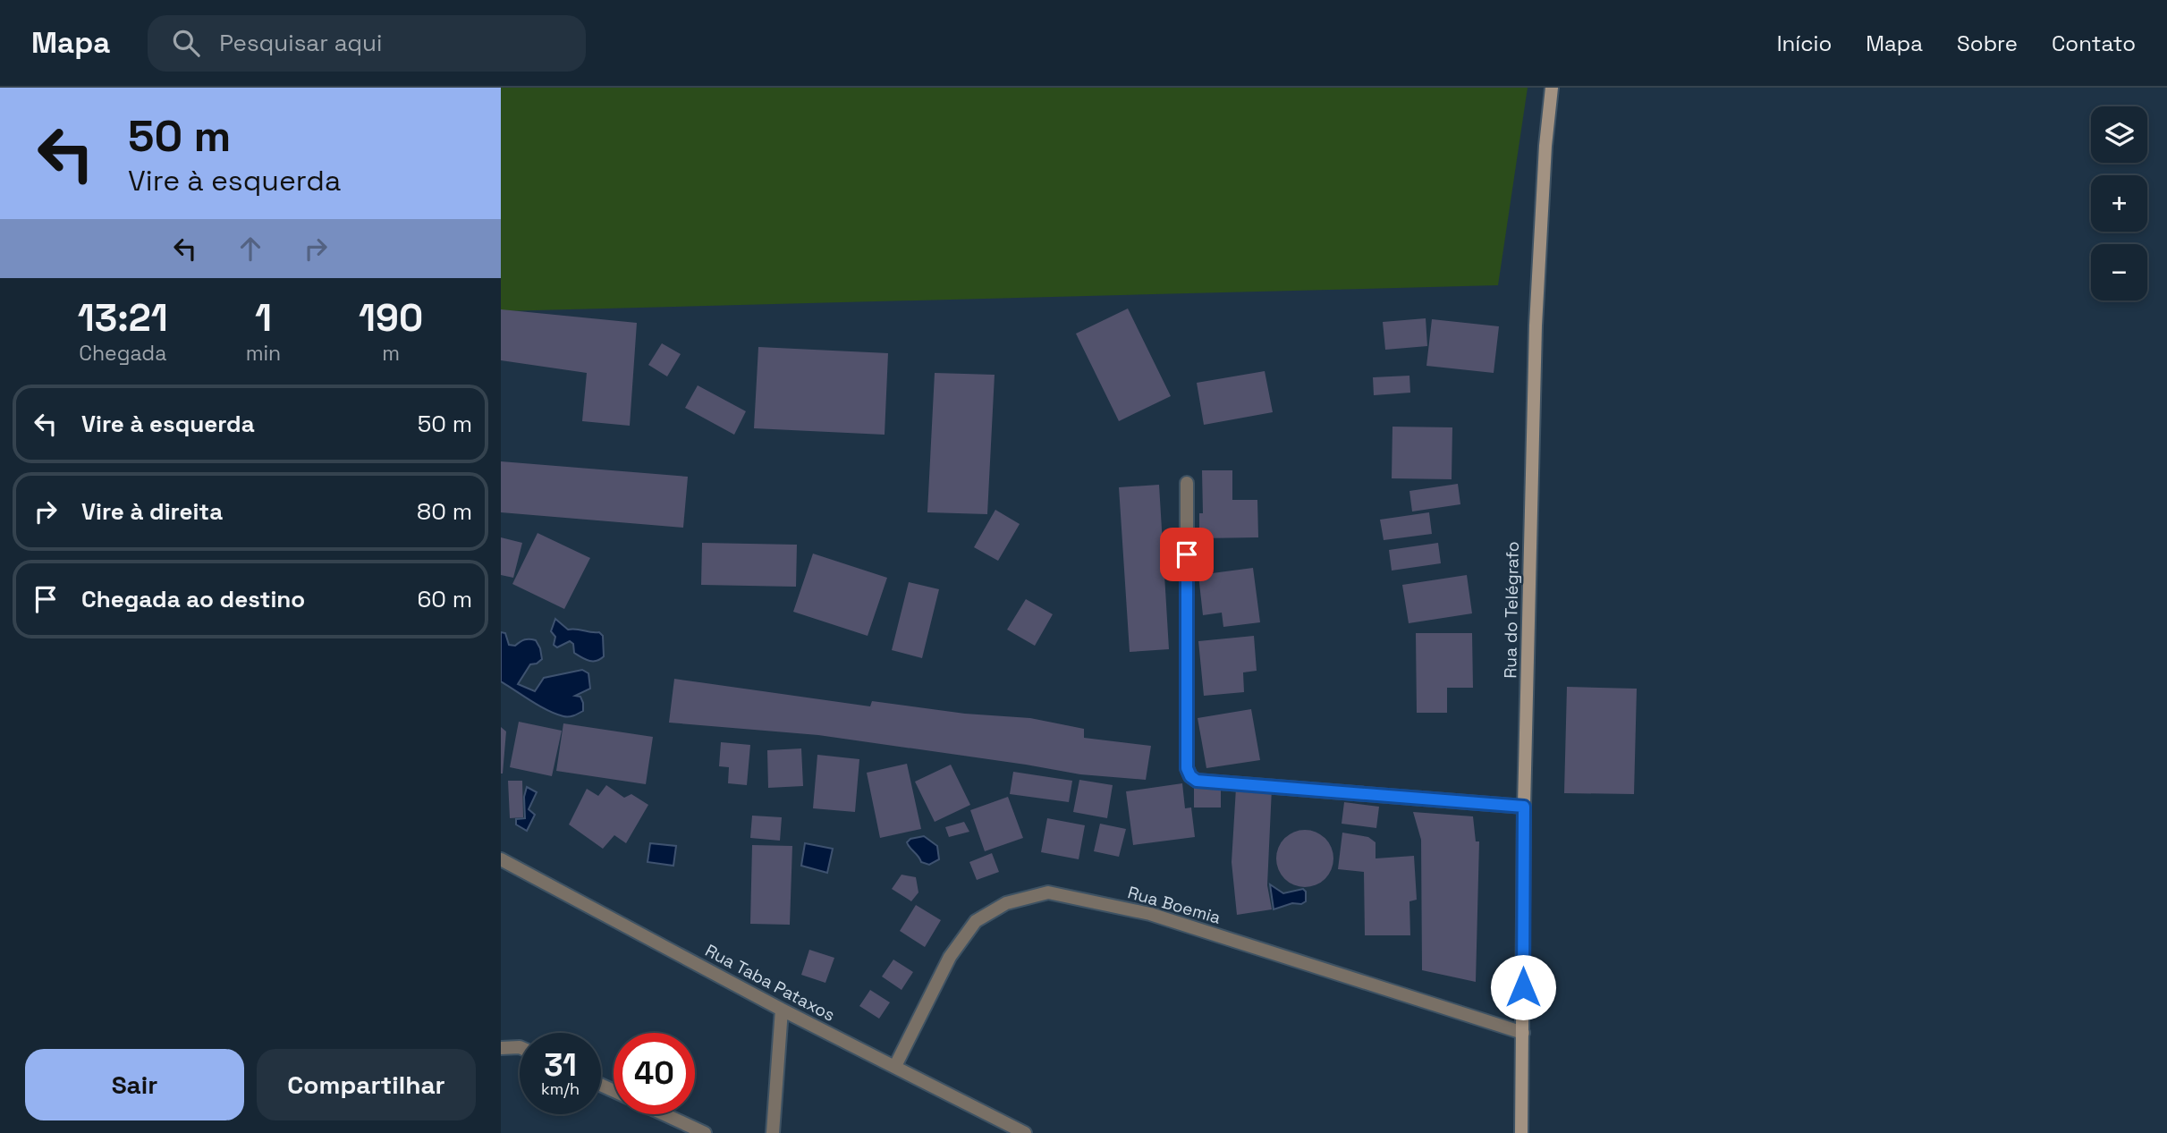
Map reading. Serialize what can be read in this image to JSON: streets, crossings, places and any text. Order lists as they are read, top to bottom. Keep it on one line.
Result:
{"streets":{"street":["Rua do Telégrafo","Rua Boemia","Rua Taba Pataxos"]},"crossings":[["Rua do Telégrafo","Rua Boemia"],["Rua Boemia","Rua Taba Pataxos"]],"page":{"header":"Mapa","search":"Pesquisar aqui","nav":["Início","Mapa","Sobre","Contato"],"turn":["50 m","Vire à esquerda"],"map_buttons":["+","−"],"eta":["13:21","Chegada","1","min","190","m"],"list":[{"name":"Vire à esquerda","value":"50 m"},{"name":"Vire à direita","value":"80 m"},{"name":"Chegada ao destino","value":"60 m"}],"speed":"31 km/h","limit":"40","buttons":["Sair","Compartilhar"]}}
